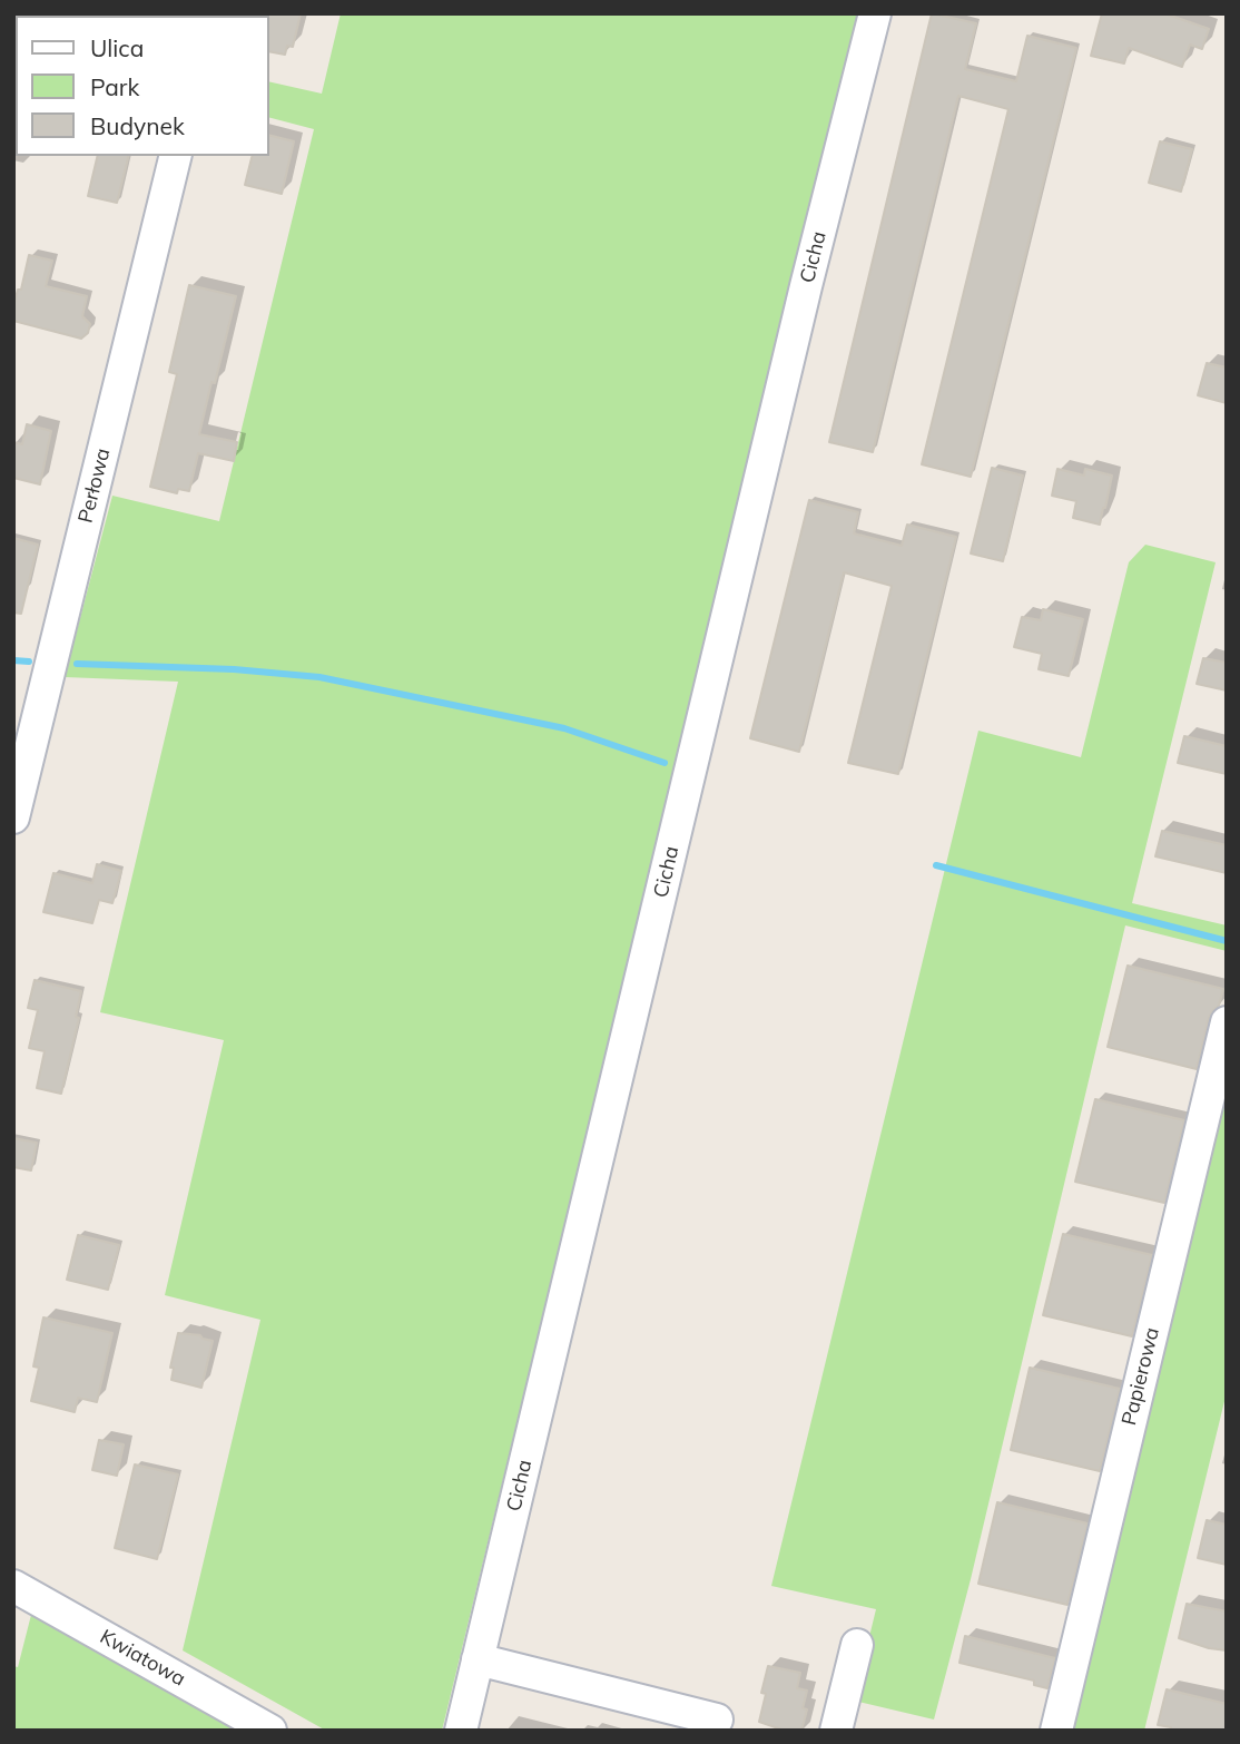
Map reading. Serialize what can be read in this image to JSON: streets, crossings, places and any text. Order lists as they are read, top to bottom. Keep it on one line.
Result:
{"streets":{"street":["Cicha","Perłowa","Papierowa","Kwiatowa"]},"legend":["Ulica","Park","Budynek"]}
